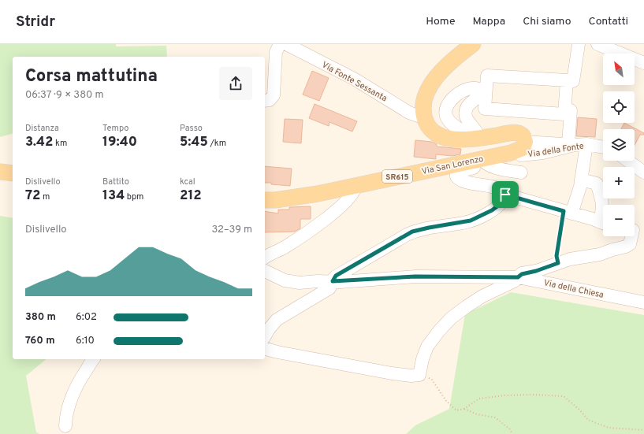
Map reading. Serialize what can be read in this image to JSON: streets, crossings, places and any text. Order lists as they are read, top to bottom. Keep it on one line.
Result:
{"streets":{"main road":["Via San Lorenzo","SR615"],"street":["Via Fonte Sessanta","Via della Fonte","Via della Chiesa"]},"crossings":[["Via della Fonte","Via San Lorenzo"]],"north":"top left","page":{"header":"Stridr","nav":["Home","Mappa","Chi siamo","Contatti"],"map_buttons":["+","−"],"heading":["Corsa mattutina","06:37 · 9 × 380 m"],"stats":[["Distanza","3.42 km"],["Tempo","19:40"],["Passo","5:45 /km"],["Dislivello","72 m"],["Battito","134 bpm"],["kcal","212"]],"chart":["Dislivello","32–39 m"],"list":[{"name":"380 m","note":"6:02"},{"name":"760 m","note":"6:10"}]}}
